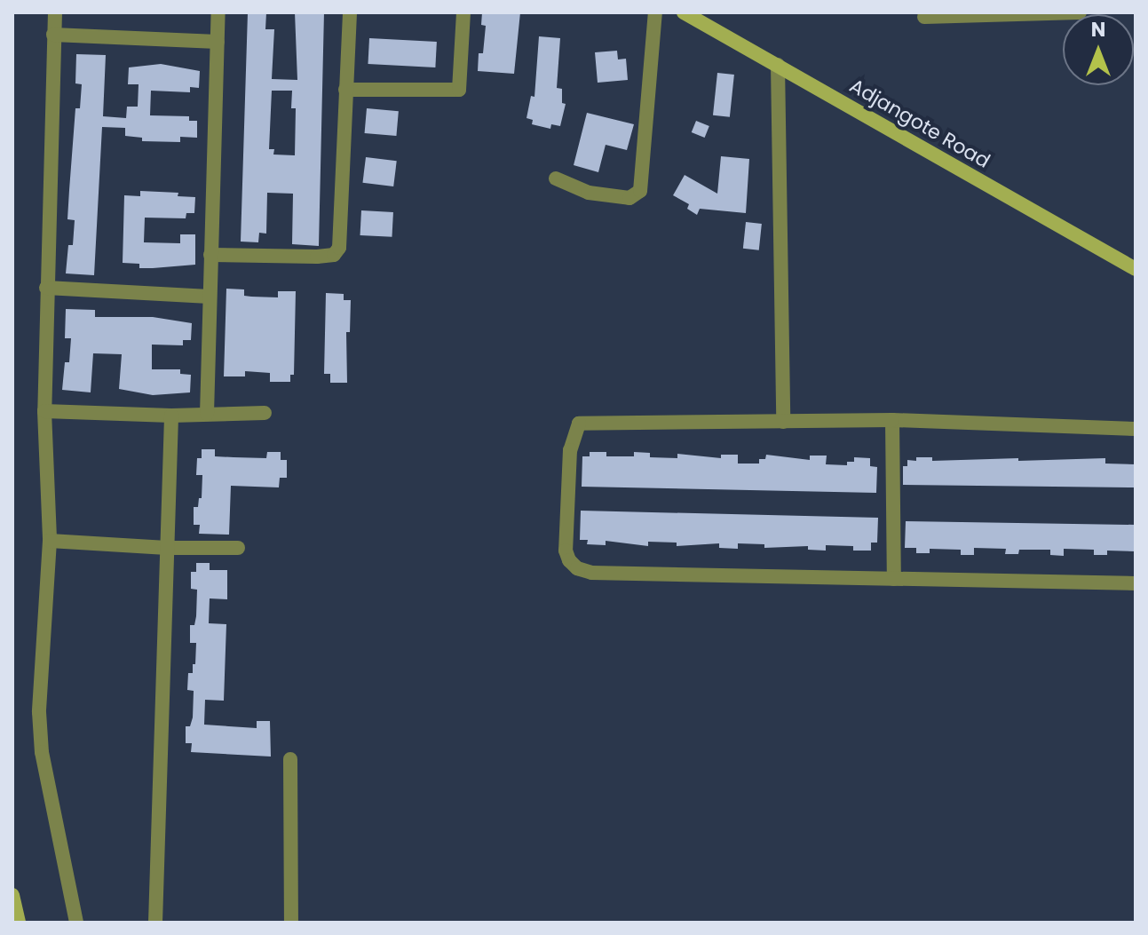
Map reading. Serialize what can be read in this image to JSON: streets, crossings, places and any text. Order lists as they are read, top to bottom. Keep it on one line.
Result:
{"streets":{"street":["Adjangote Road"]},"north":"top"}
